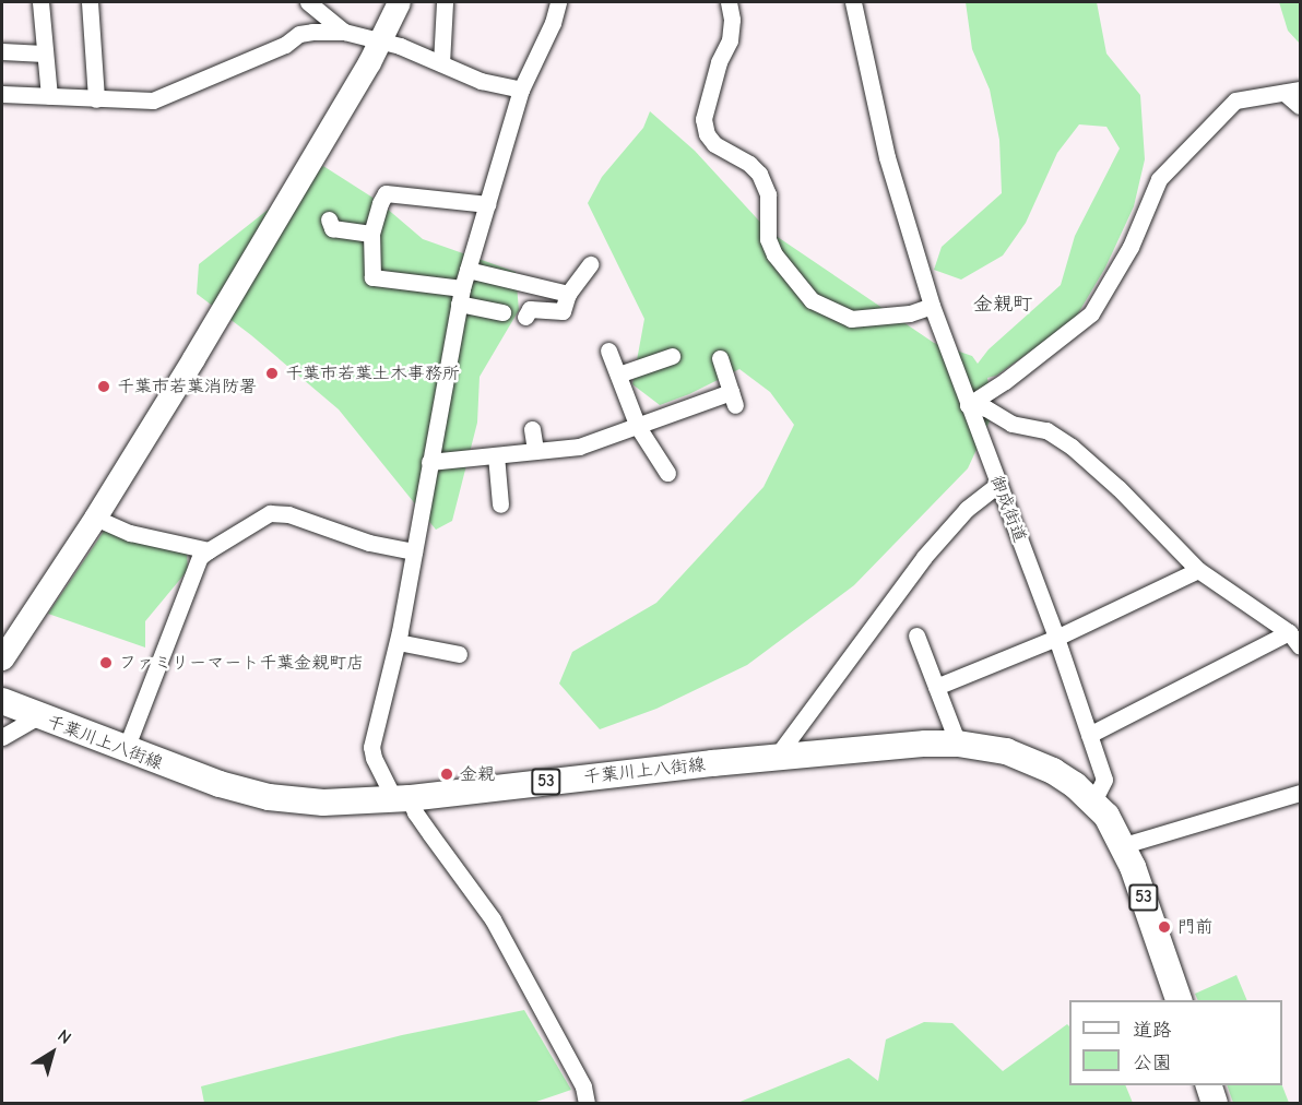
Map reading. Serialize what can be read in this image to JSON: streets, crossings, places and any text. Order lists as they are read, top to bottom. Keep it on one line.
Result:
{"streets":{"main road":["千葉川上八街線","53"],"street":["御成街道"]},"crossings":[["御成街道","千葉川上八街線"],["御成街道","53"],["千葉川上八街線","53"]],"districts":["金親町"],"places":["千葉市若葉土木事務所","千葉市若葉消防署","ファミリーマート千葉金親町店","金親","門前"],"legend":["道路","公園"],"north":"top right"}
